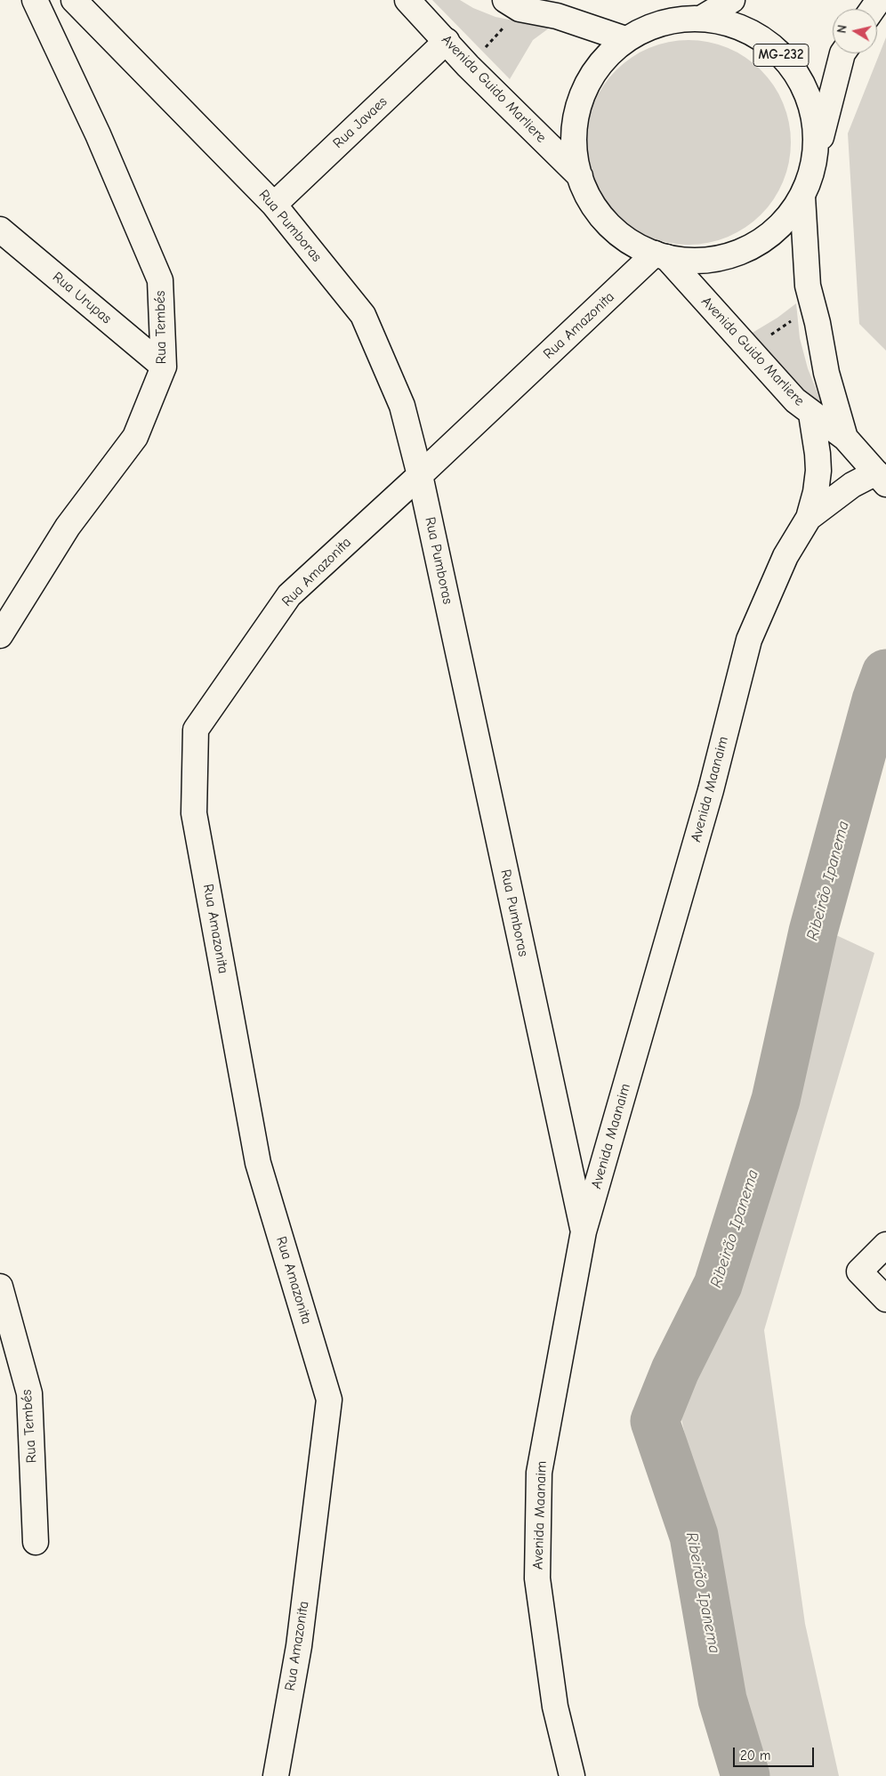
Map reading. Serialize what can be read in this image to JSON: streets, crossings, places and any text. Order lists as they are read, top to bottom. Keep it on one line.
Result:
{"streets":{"street":["MG-232","Avenida Guido Marliere","Rua Javaes","Rua Pumboras","Rua Urupas","Rua Amazonita","Rua Tembés","Avenida Maanaim"]},"crossings":[["MG-232","Avenida Guido Marliere"],["MG-232","Rua Amazonita"],["Avenida Guido Marliere","Rua Javaes"],["Avenida Guido Marliere","Rua Amazonita"],["Avenida Guido Marliere","Avenida Maanaim"],["Rua Javaes","Rua Pumboras"],["Rua Pumboras","Rua Amazonita"],["Rua Pumboras","Avenida Maanaim"],["Rua Urupas","Rua Tembés"]],"water":["Ribeirão Ipanema"],"scale_bar":"20 m","north":"left"}
